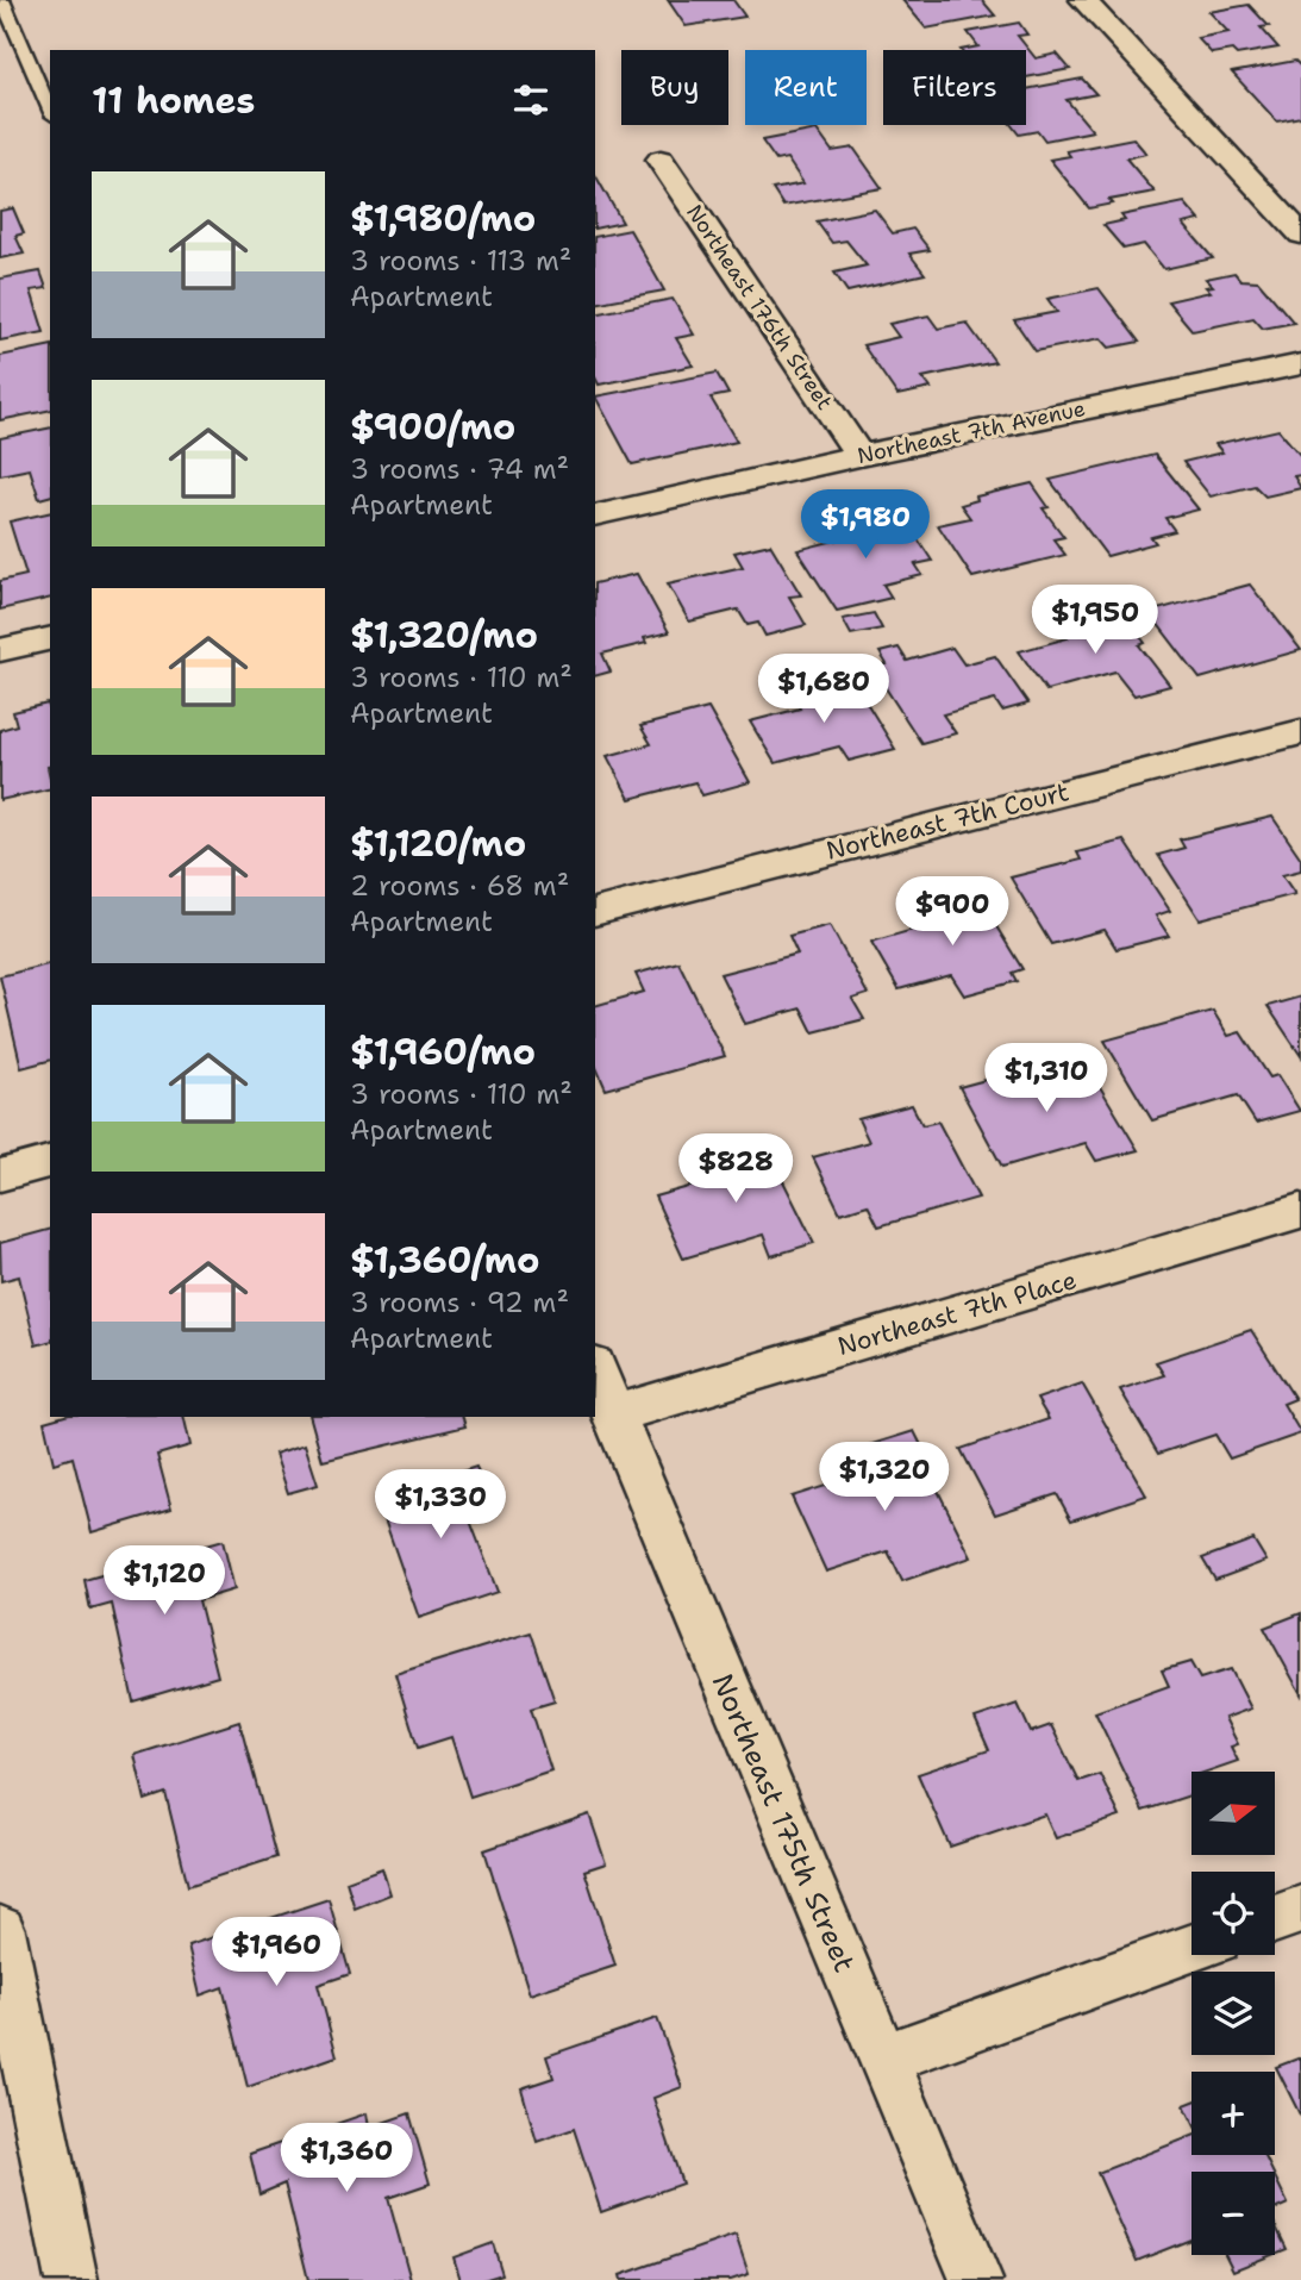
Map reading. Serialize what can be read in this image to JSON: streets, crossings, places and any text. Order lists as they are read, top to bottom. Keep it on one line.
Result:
{"streets":{"street":["Northeast 176th Street","Northeast 7th Avenue","Northeast 7th Court","Northeast 7th Place","Northeast 175th Street"]},"crossings":[["Northeast 176th Street","Northeast 7th Avenue"],["Northeast 7th Place","Northeast 175th Street"]],"north":"right","page":{"chip":["Buy","Rent","Filters"],"heading":"11 homes","list":[{"name":"$1,980/mo","note":"3 rooms · 113 m² · Apartment"},{"name":"$900/mo","note":"3 rooms · 74 m² · Apartment"},{"name":"$1,320/mo","note":"3 rooms · 110 m² · Apartment"},{"name":"$1,120/mo","note":"2 rooms · 68 m² · Apartment"},{"name":"$1,960/mo","note":"3 rooms · 110 m² · Apartment"},{"name":"$1,360/mo","note":"3 rooms · 92 m² · Apartment"}],"price":["$1,980","$1,950","$1,680","$900","$1,310","$828","$1,320","$1,330","$1,120","$1,960","$1,360"],"map_buttons":["+","−"]}}
